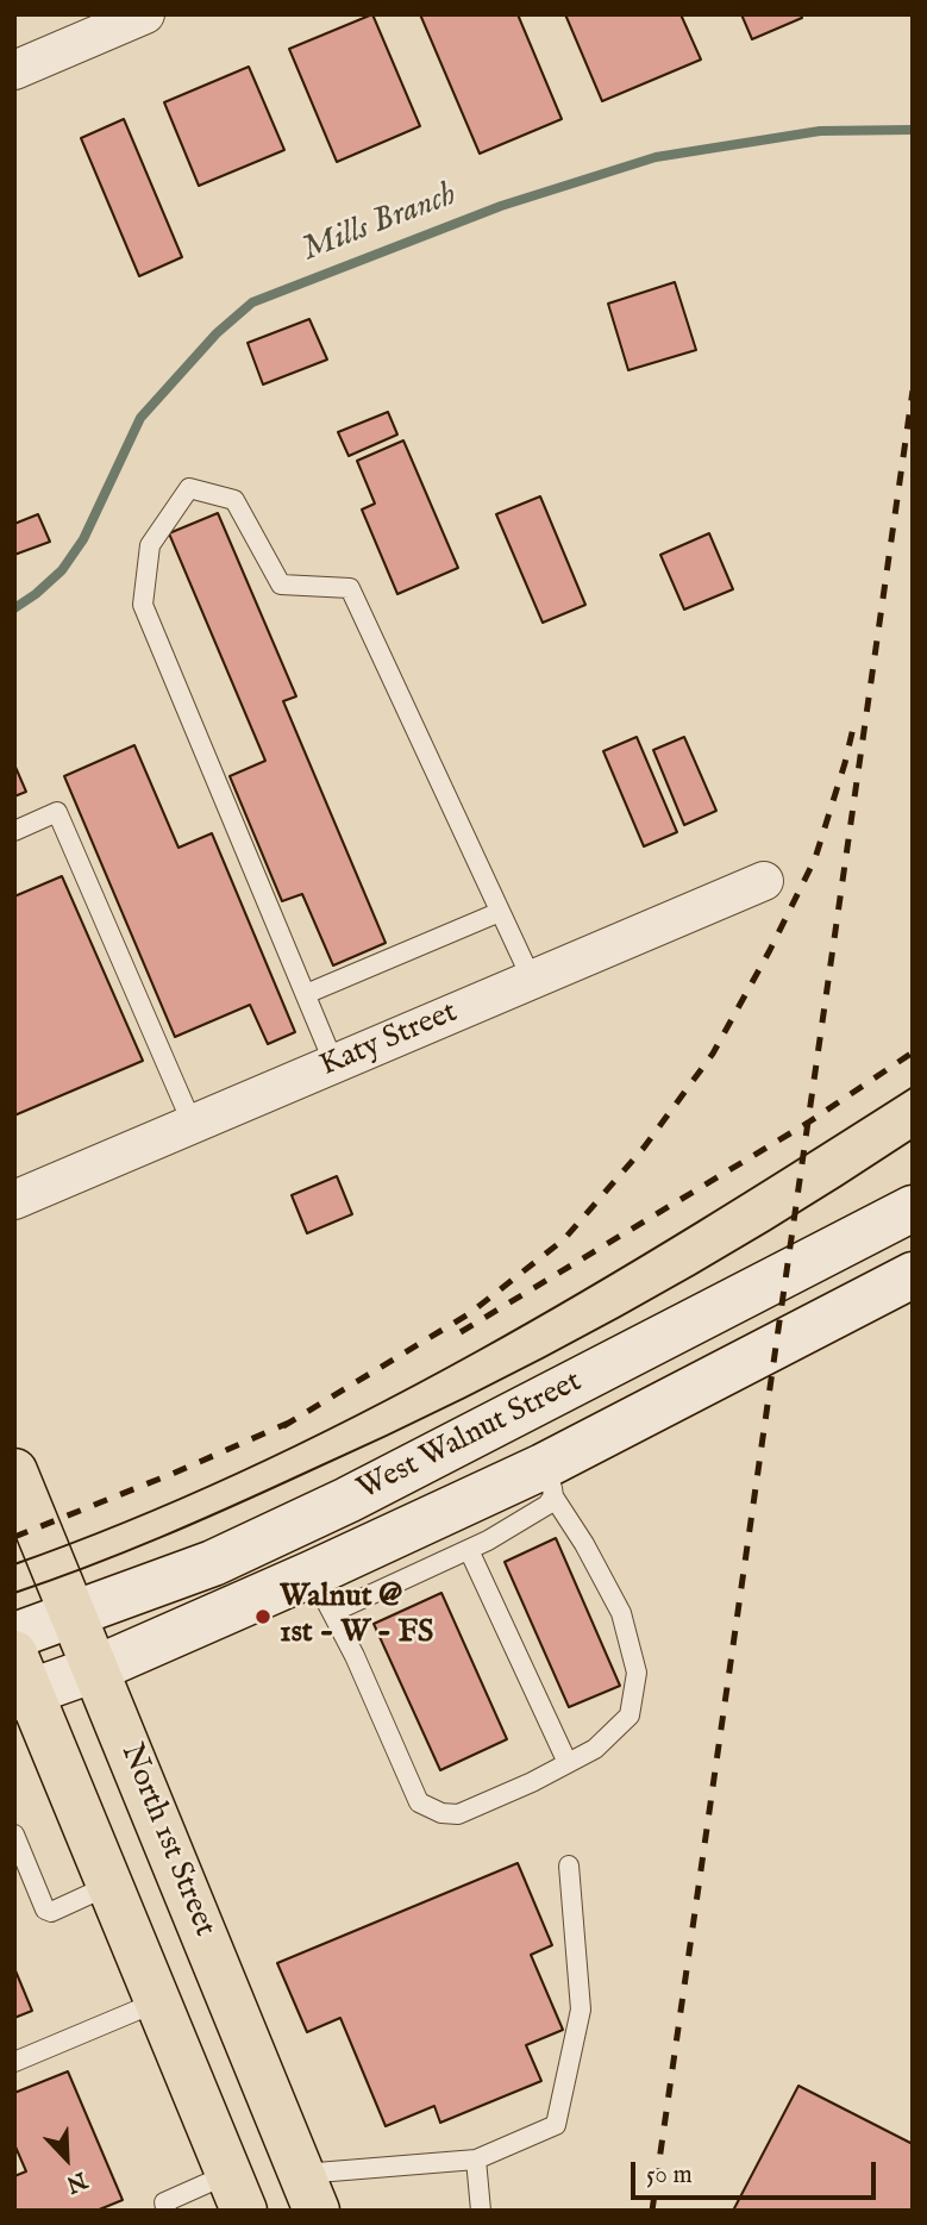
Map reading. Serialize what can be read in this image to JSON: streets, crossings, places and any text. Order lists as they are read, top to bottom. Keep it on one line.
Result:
{"streets":{"main road":["West Walnut Street","North 1st Street"],"street":["Katy Street"]},"crossings":[["West Walnut Street","North 1st Street"]],"water":["Mills Branch"],"places":["Walnut @ 1st - W - FS"],"scale_bar":"50 m","north":"bottom right"}
